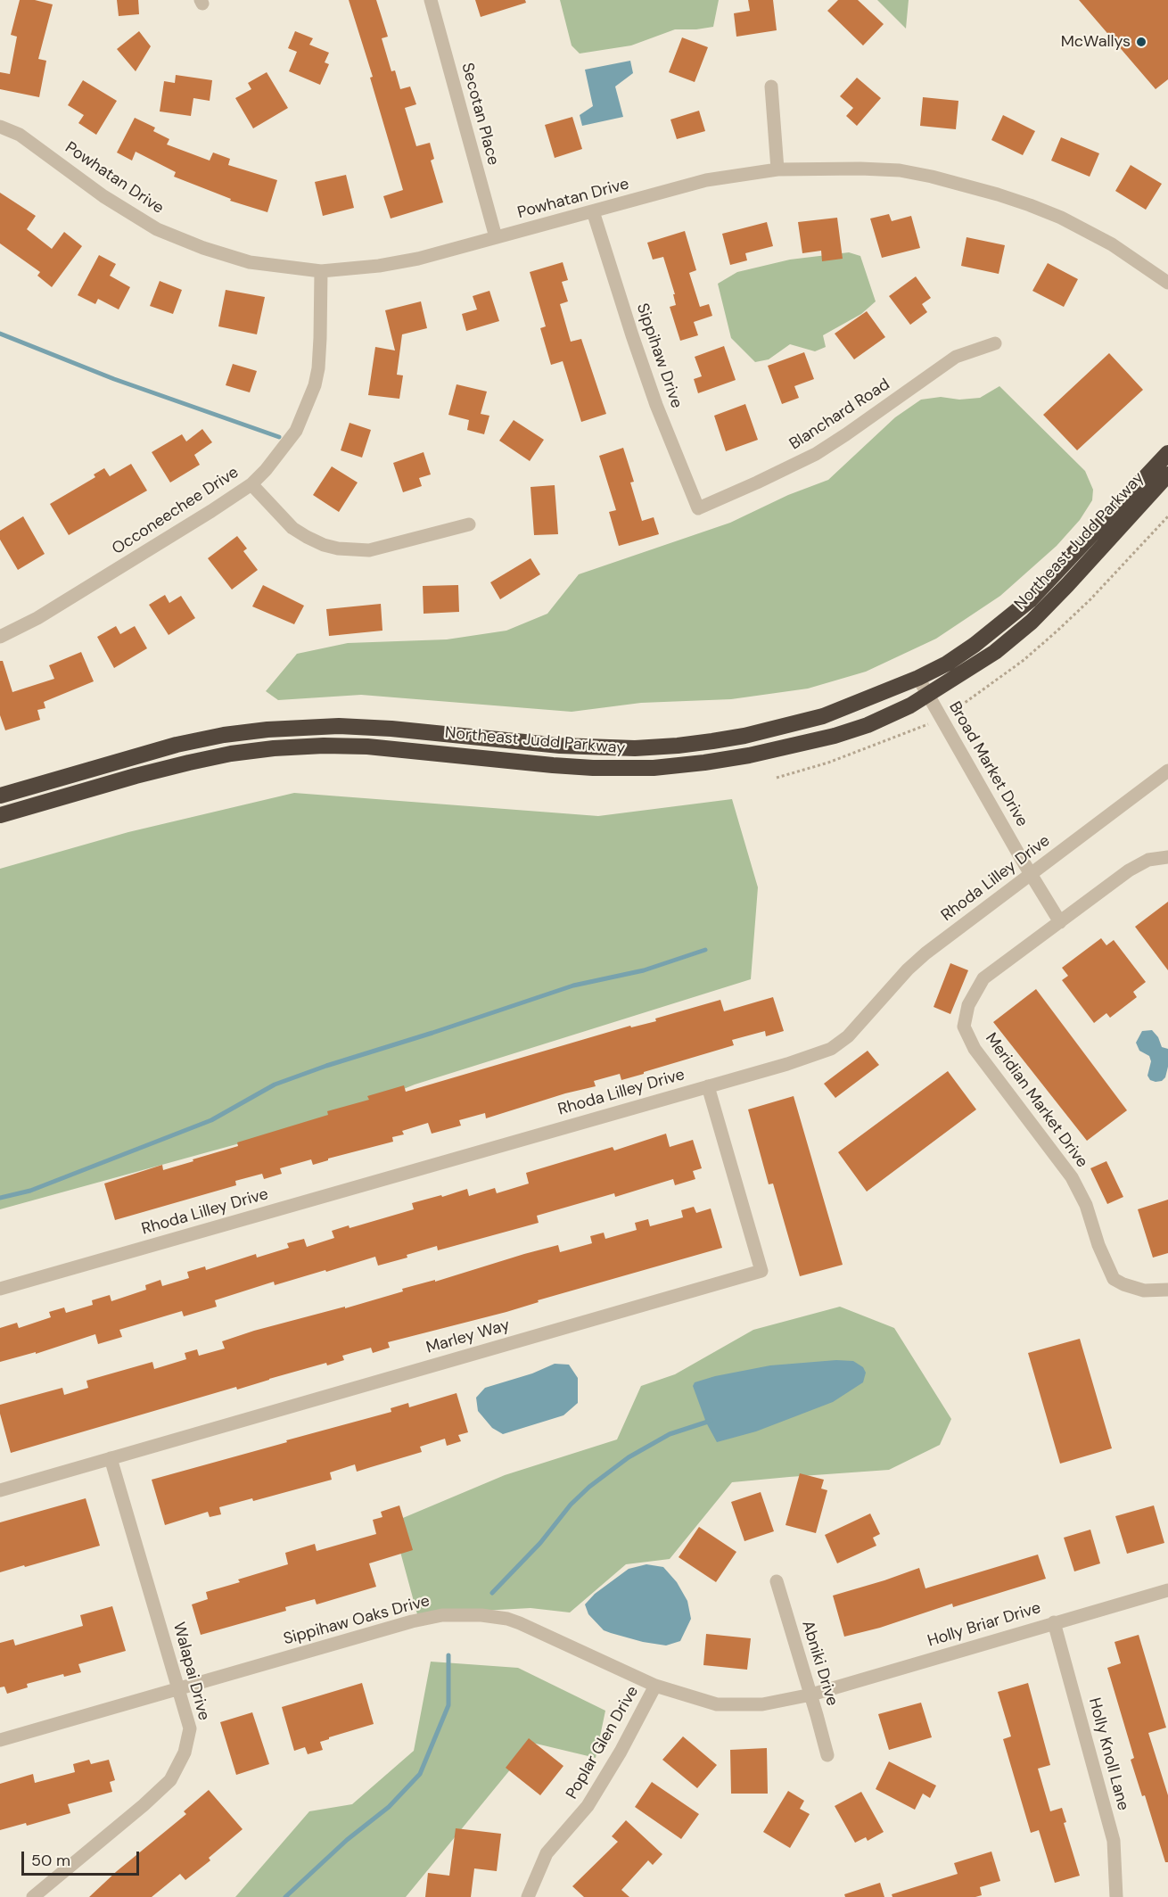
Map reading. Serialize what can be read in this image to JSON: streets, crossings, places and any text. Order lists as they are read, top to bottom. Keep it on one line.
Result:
{"streets":{"highway":["Northeast Judd Parkway"],"street":["Secotan Place","Powhatan Drive","Sippihaw Drive","Blanchard Road","Occoneechee Drive","Broad Market Drive","Rhoda Lilley Drive","Meridian Market Drive","Marley Way","Sippihaw Oaks Drive","Holly Briar Drive","Abniki Drive","Walapai Drive","Poplar Glen Drive","Holly Knoll Lane"]},"crossings":[["Secotan Place","Powhatan Drive"],["Powhatan Drive","Sippihaw Drive"],["Powhatan Drive","Occoneechee Drive"],["Sippihaw Drive","Blanchard Road"],["Northeast Judd Parkway","Broad Market Drive"],["Broad Market Drive","Rhoda Lilley Drive"],["Broad Market Drive","Meridian Market Drive"],["Rhoda Lilley Drive","Marley Way"],["Marley Way","Walapai Drive"],["Sippihaw Oaks Drive","Holly Briar Drive"],["Sippihaw Oaks Drive","Abniki Drive"],["Sippihaw Oaks Drive","Walapai Drive"],["Sippihaw Oaks Drive","Poplar Glen Drive"],["Holly Briar Drive","Abniki Drive"],["Holly Briar Drive","Holly Knoll Lane"]],"places":["McWallys"],"scale_bar":"50 m"}
